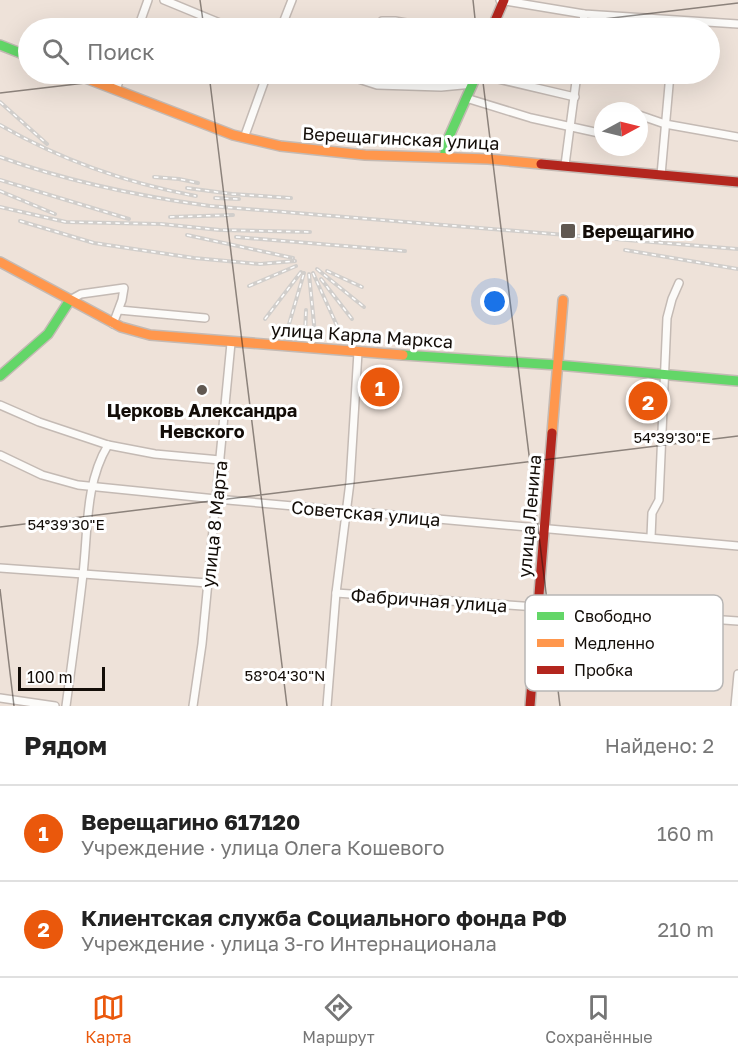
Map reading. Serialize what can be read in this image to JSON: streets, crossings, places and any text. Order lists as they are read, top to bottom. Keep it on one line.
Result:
{"streets":{"main road":["Верещагинская улица","улица Карла Маркса","улица Ленина"],"street":["Советская улица","улица 8 Марта","Фабричная улица"]},"crossings":[["улица Карла Маркса","улица Ленина"],["улица Карла Маркса","улица 8 Марта"],["Советская улица","улица Ленина"],["Советская улица","улица 8 Марта"]],"places":{"transit":["Верещагино"],"other":["Церковь Александра Невского"]},"legend":["Свободно","Медленно","Пробка"],"scale_bar":"100 m","north":"right","page":{"search":"Поиск","pins":["1","2"],"scale":"100 m","heading":["Рядом","Найдено: 2"],"list":[{"mark":"1","name":"Верещагино 617120","note":"Учреждение · улица Олега Кошевого","value":"160 m"},{"mark":"2","name":"Клиентская служба Социального фонда РФ","note":"Учреждение · улица 3-го Интернационала","value":"210 m"}],"nav":["Карта","Маршрут","Сохранённые"]},"coordinates":["54°39'30\"E","58°04'30\"N"]}
